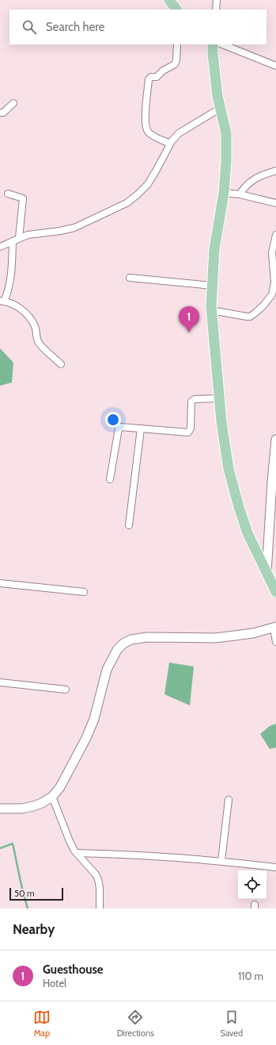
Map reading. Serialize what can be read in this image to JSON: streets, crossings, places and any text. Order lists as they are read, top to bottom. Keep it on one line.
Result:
{"scale_bar":"50 m","page":{"search":"Search here","pins":"1","scale":"50 m","heading":"Nearby","list":[{"mark":"1","name":"Guesthouse","note":"Hotel","value":"110 m"}],"nav":["Map","Directions","Saved"]}}
